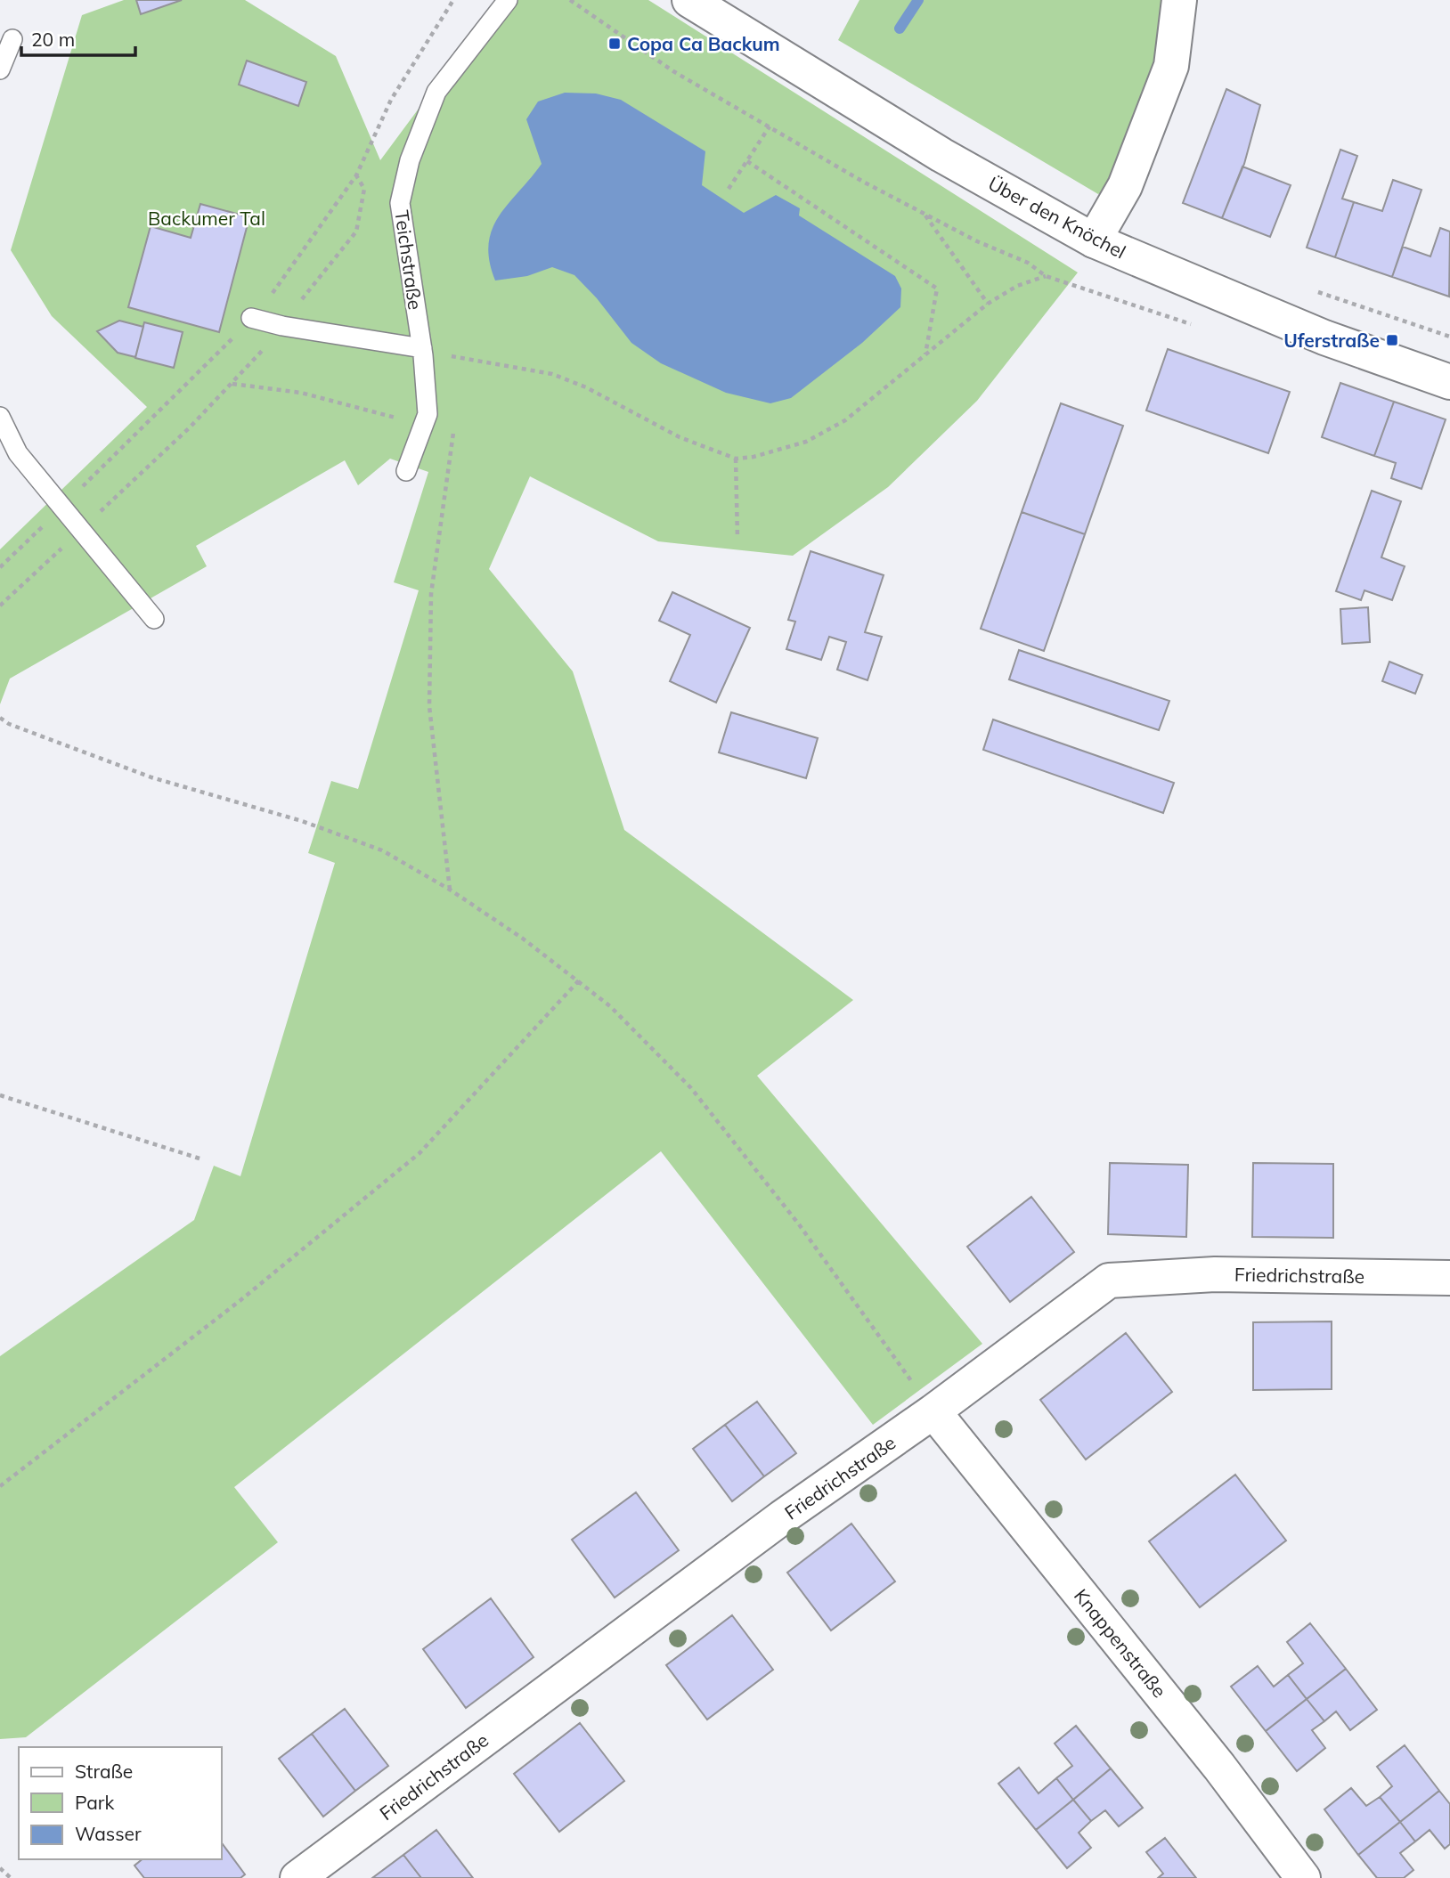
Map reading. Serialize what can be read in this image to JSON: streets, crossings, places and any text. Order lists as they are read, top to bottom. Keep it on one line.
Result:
{"streets":{"street":["Über den Knöchel","Friedrichstraße","Knappenstraße"],"lane":["Teichstraße"]},"crossings":[["Friedrichstraße","Knappenstraße"]],"parks":["Backumer Tal"],"places":{"transit":["Copa Ca Backum","Uferstraße"]},"legend":["Straße","Park","Wasser"],"scale_bar":"20 m"}
